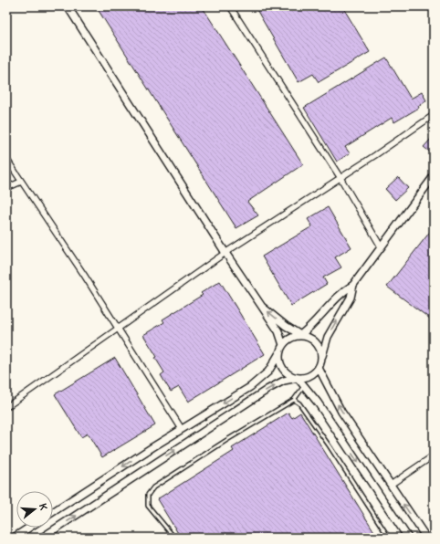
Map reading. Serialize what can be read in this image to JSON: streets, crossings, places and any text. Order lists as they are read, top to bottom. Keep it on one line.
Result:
{"north":"right"}
